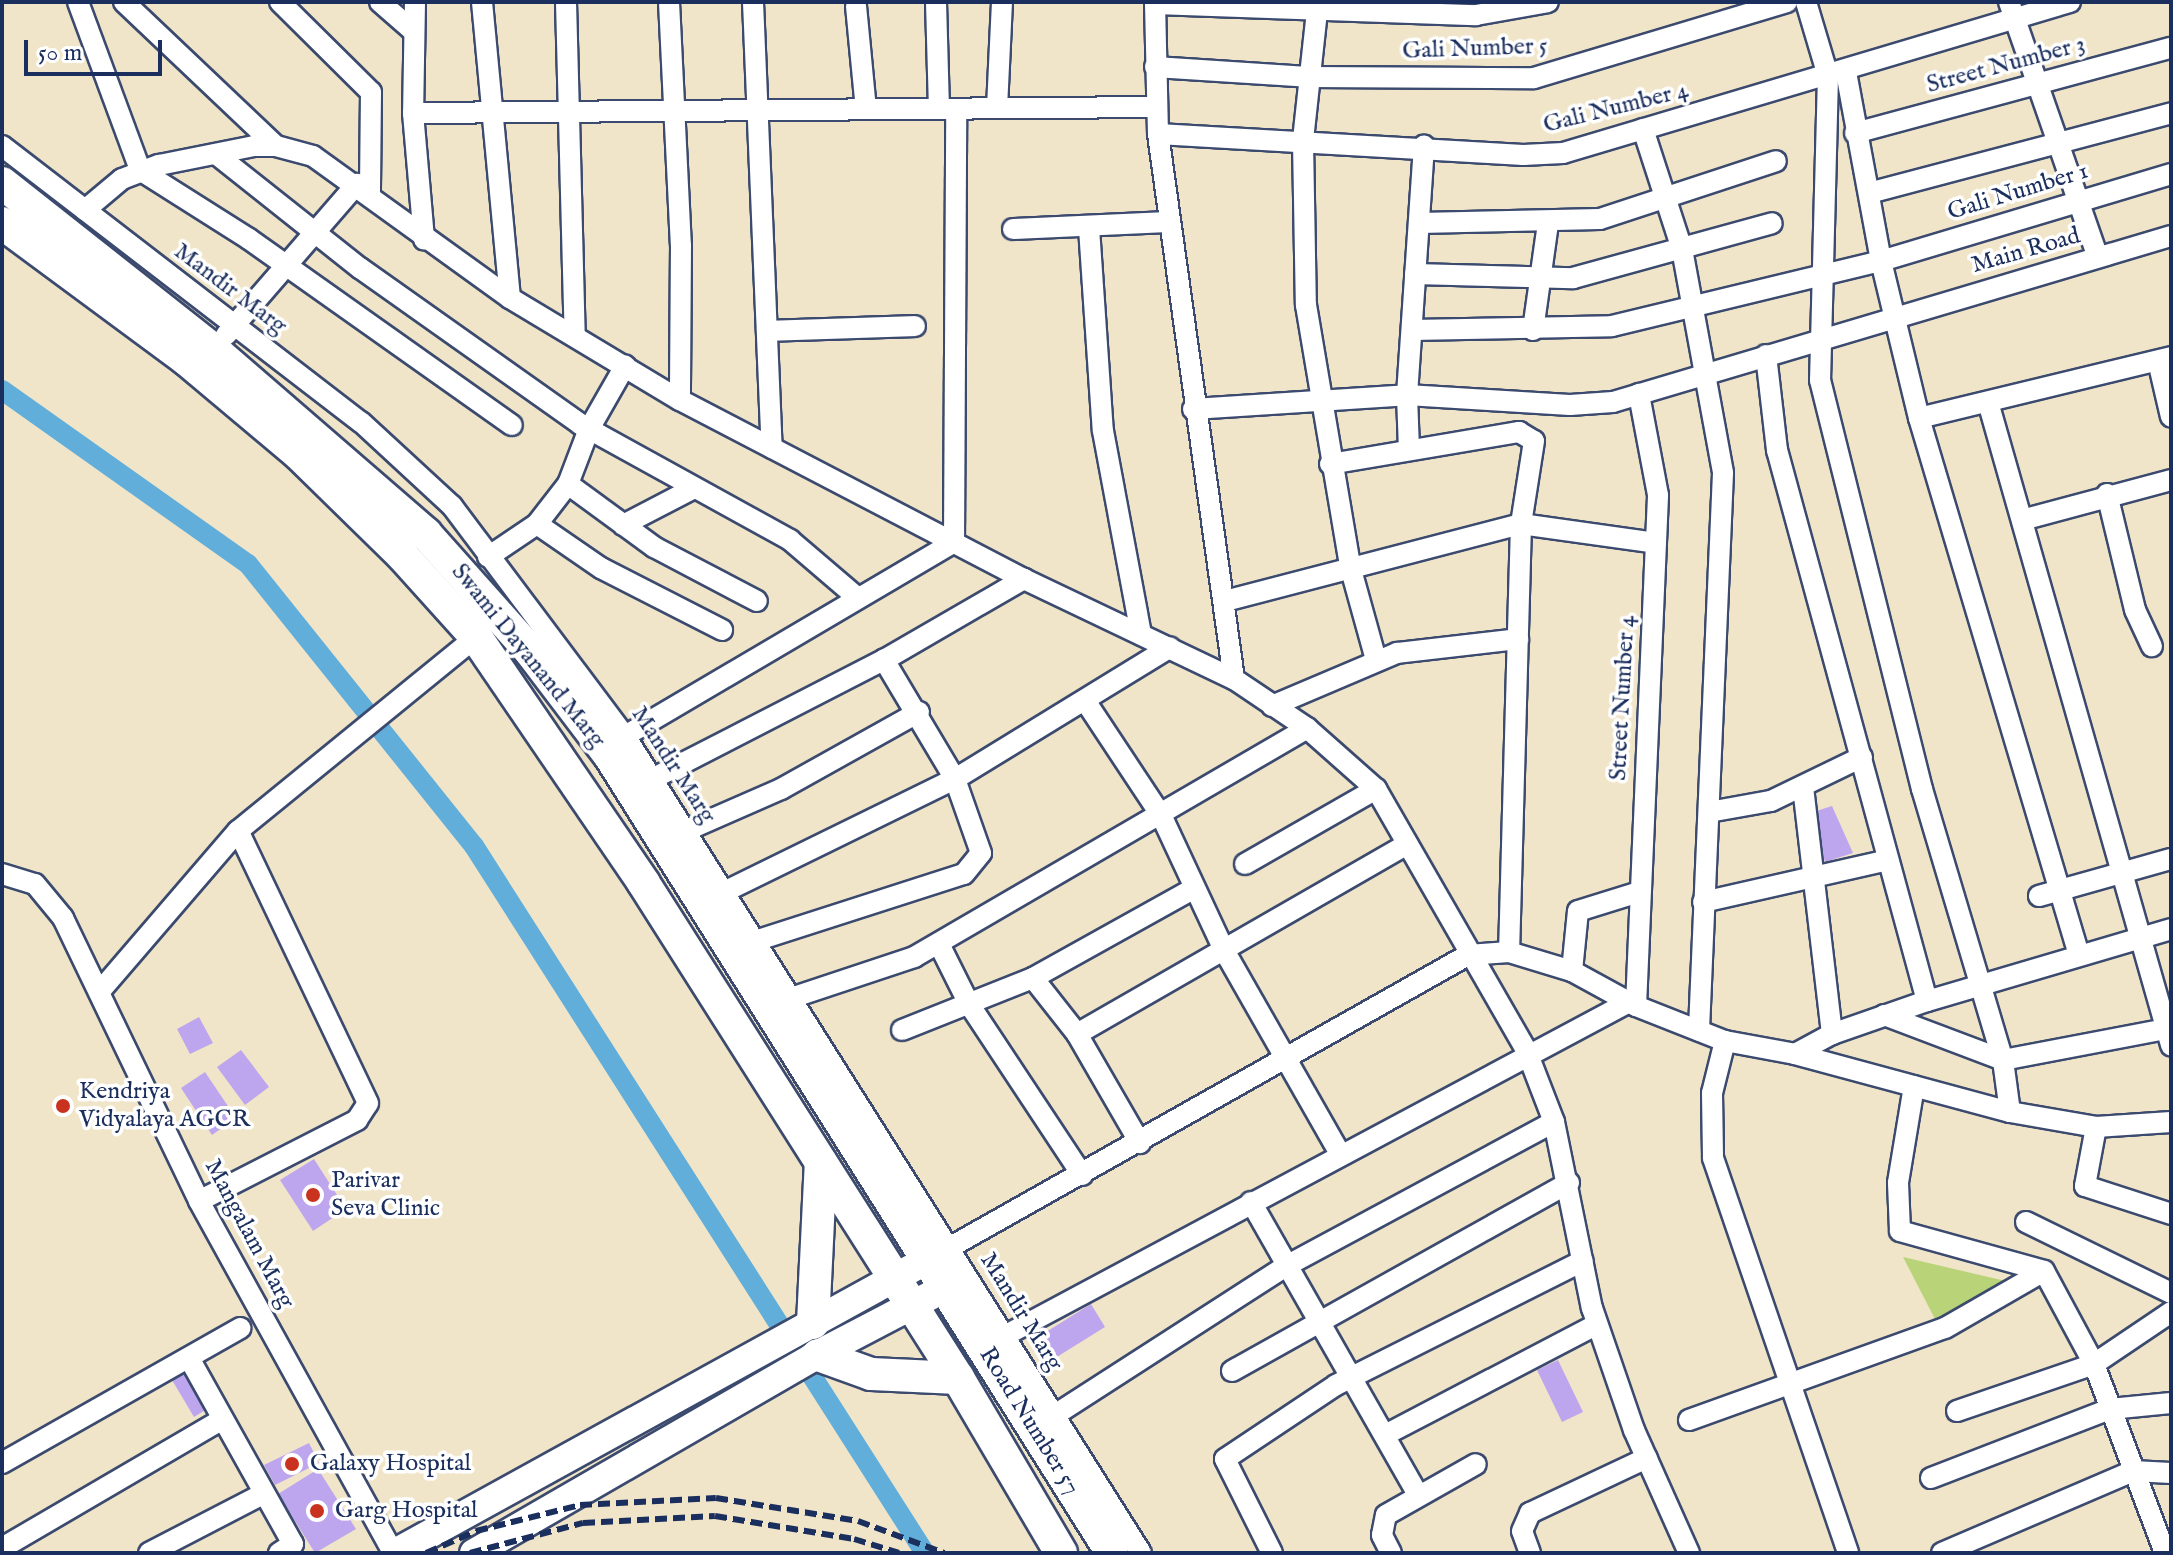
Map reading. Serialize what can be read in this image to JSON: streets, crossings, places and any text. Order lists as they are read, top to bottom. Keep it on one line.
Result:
{"streets":{"main road":["Swami Dayanand Marg","Road Number 57"],"street":["Gali Number 5","Street Number 3","Gali Number 4","Gali Number 1","Main Road","Mandir Marg","Street Number 4","Mangalam Marg"]},"crossings":[["Main Road","Street Number 4"],["Mandir Marg","Swami Dayanand Marg"],["Mandir Marg","Road Number 57"],["Swami Dayanand Marg","Road Number 57"]],"places":["Kendriya Vidyalaya AGCR","Parivar Seva Clinic","Galaxy Hospital","Garg Hospital"],"scale_bar":"50 m"}
